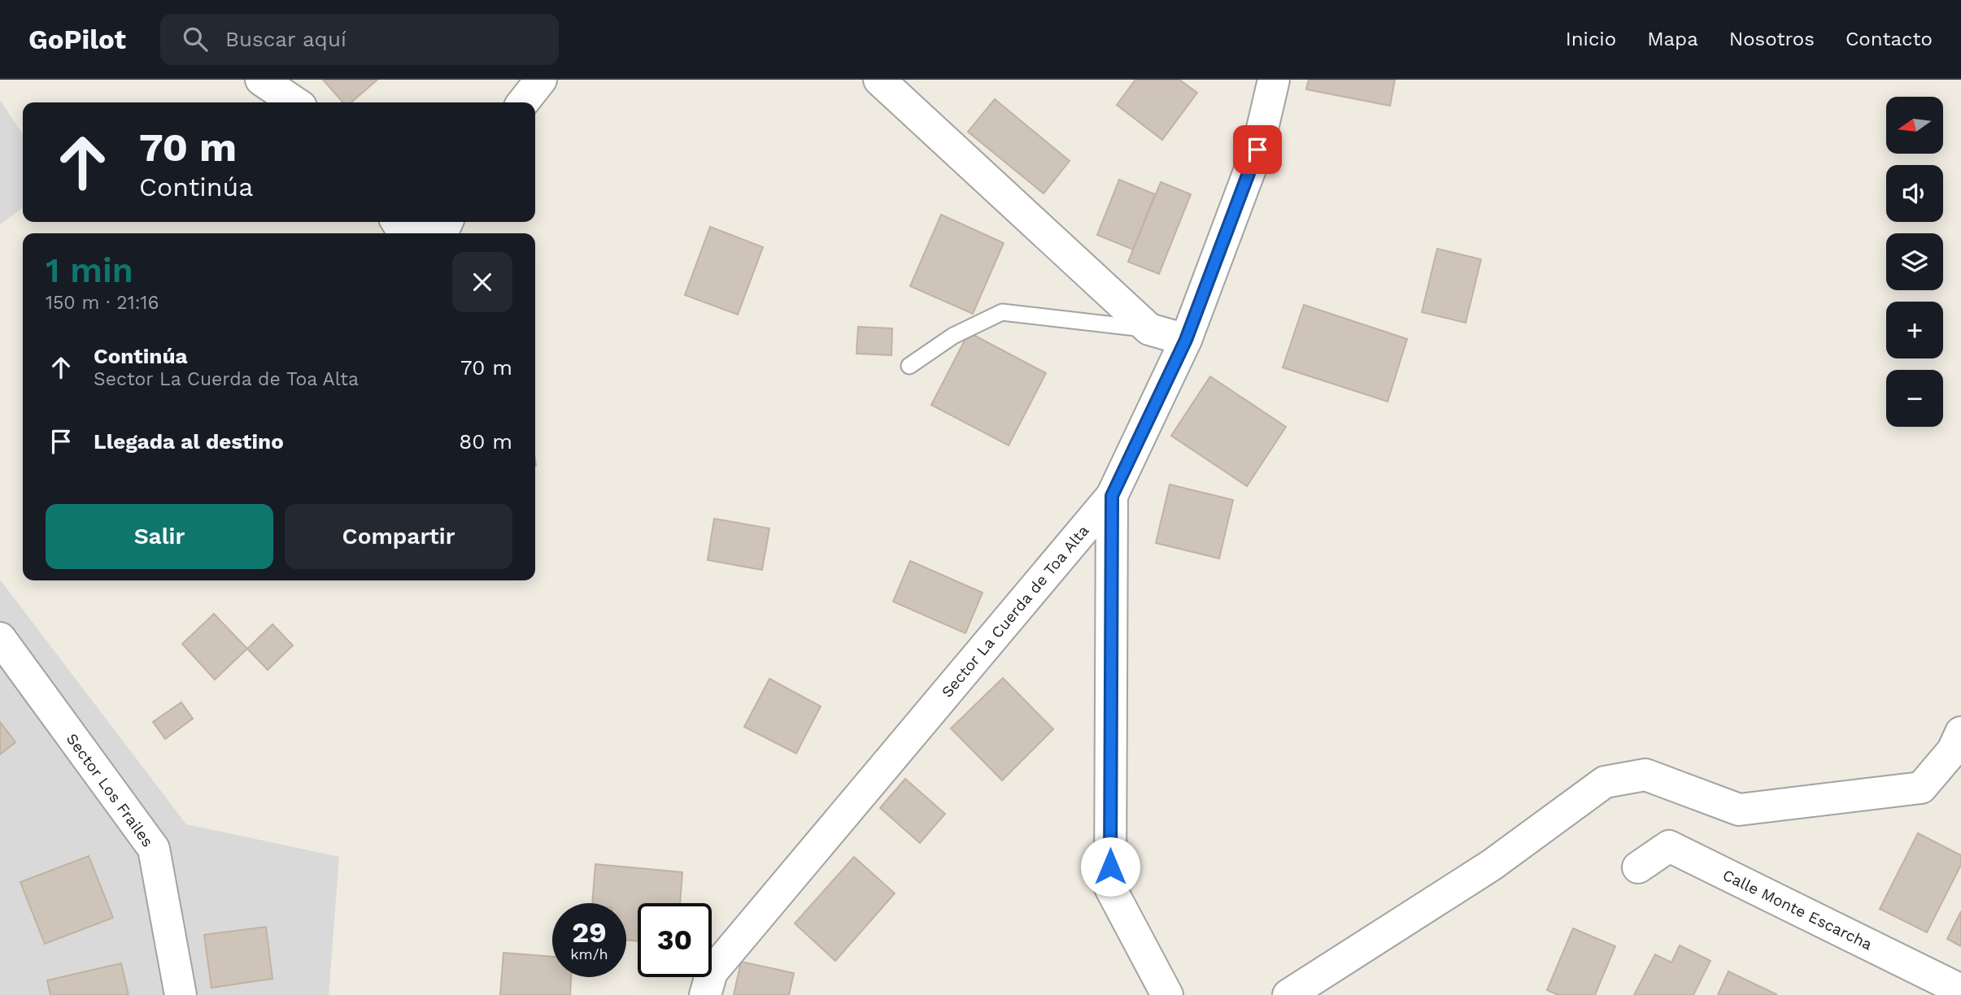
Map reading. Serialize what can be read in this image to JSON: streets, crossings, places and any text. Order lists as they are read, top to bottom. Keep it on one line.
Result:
{"streets":{"street":["Sector La Cuerda de Toa Alta","Sector Los Frailes","Calle Monte Escarcha"]},"north":"left","page":{"header":"GoPilot","search":"Buscar aquí","nav":["Inicio","Mapa","Nosotros","Contacto"],"map_buttons":["+","−"],"turn":["70 m","Continúa"],"heading":["1 min","150 m · 21:16"],"list":[{"name":"Continúa","note":"Sector La Cuerda de Toa Alta","value":"70 m"},{"name":"Llegada al destino","value":"80 m"}],"buttons":["Salir","Compartir"],"speed":"29 km/h","limit":"30"}}
